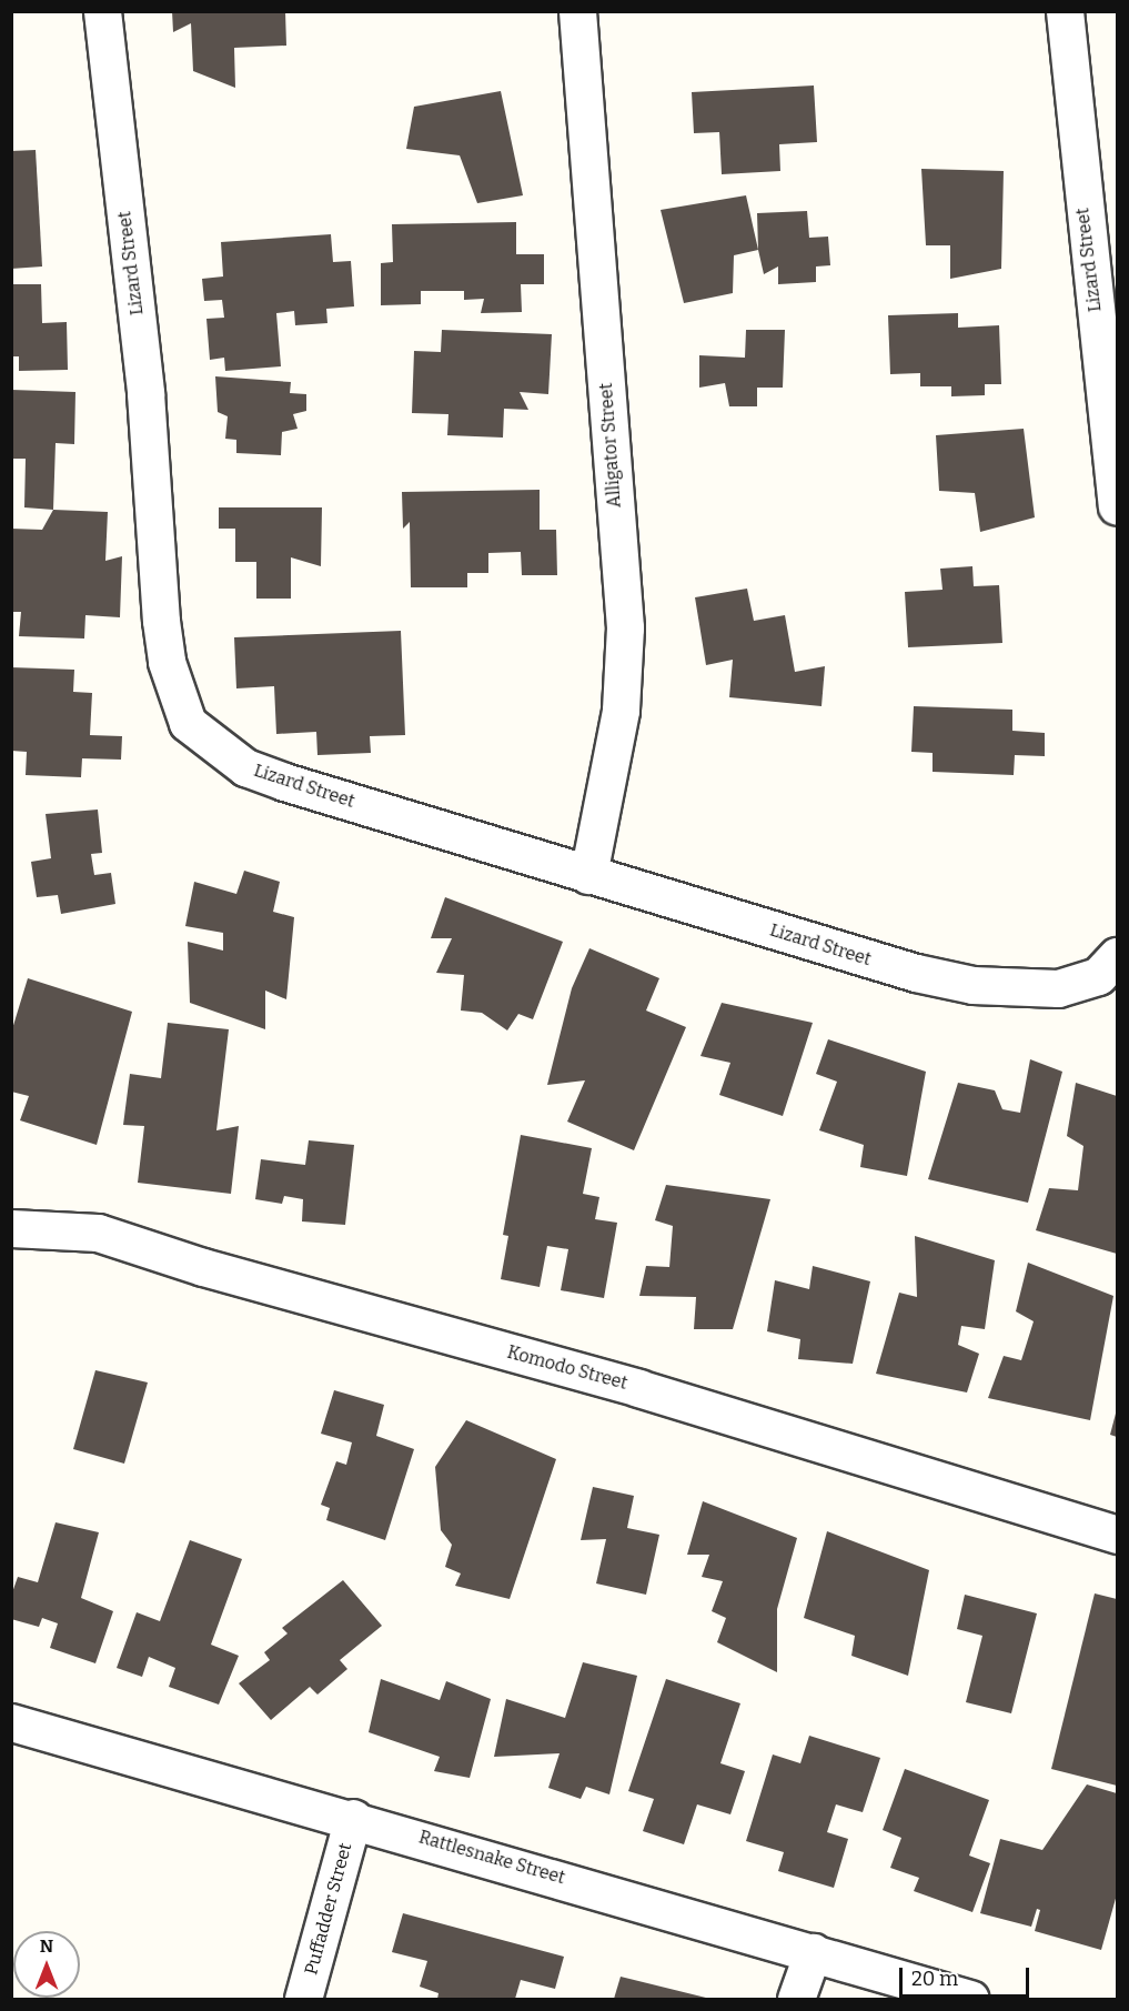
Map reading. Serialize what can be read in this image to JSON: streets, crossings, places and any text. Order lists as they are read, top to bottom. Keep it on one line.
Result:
{"streets":{"street":["Lizard Street","Alligator Street","Komodo Street","Rattlesnake Street","Puffadder Street"]},"crossings":[["Lizard Street","Alligator Street"],["Rattlesnake Street","Puffadder Street"]],"scale_bar":"20 m","north":"top"}
